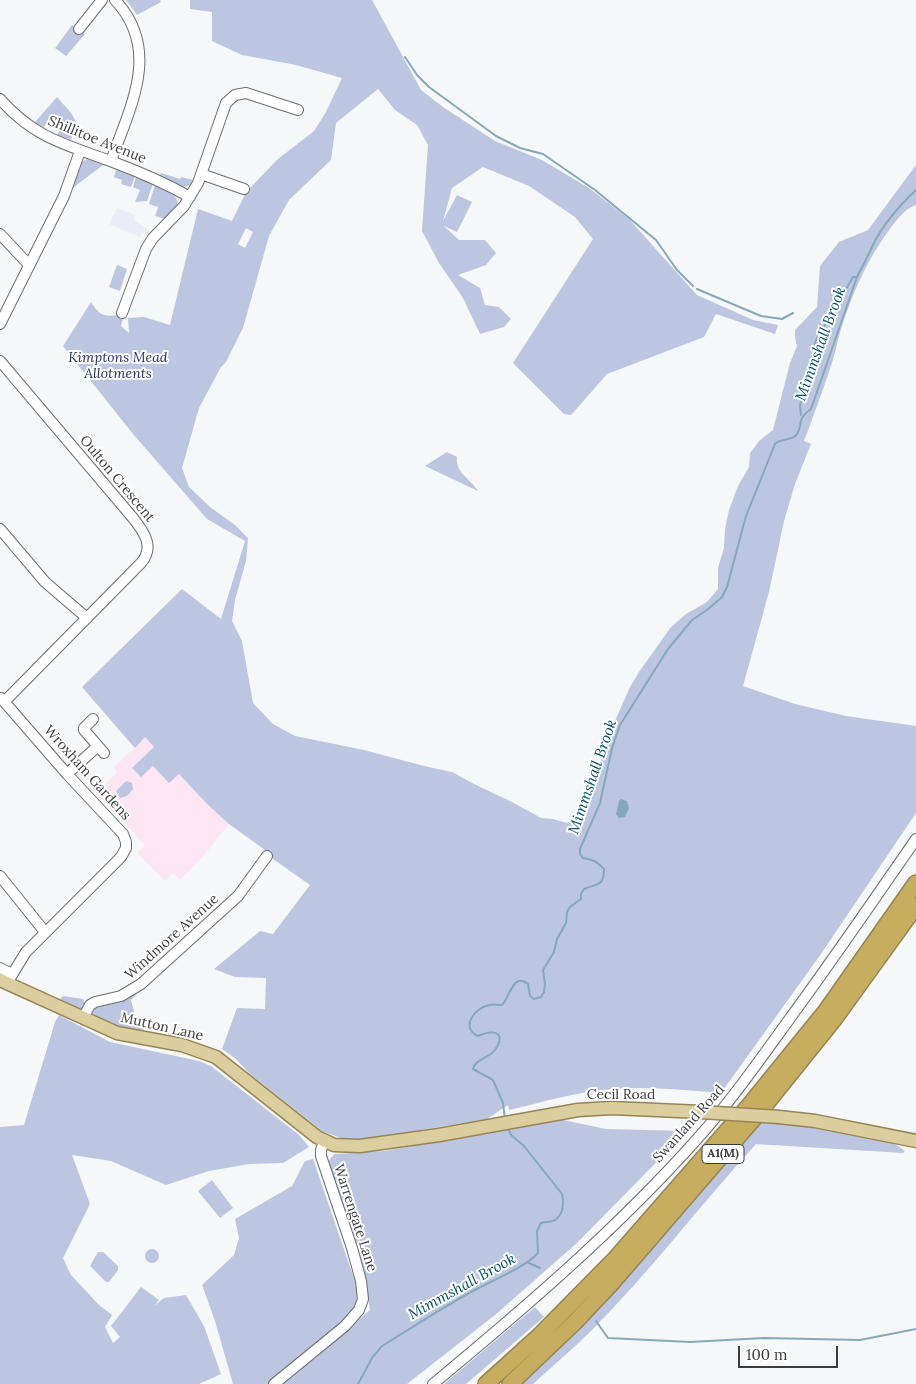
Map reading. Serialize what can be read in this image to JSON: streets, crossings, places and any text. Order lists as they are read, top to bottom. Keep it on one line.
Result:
{"streets":{"highway":["A1(M)"],"main road":["Mutton Lane","Cecil Road"],"street":["Shillitoe Avenue","Oulton Crescent","Wroxham Gardens","Windmore Avenue","Swanland Road","Warrengate Lane"]},"crossings":[["Oulton Crescent","Wroxham Gardens"],["Wroxham Gardens","Mutton Lane"],["Windmore Avenue","Mutton Lane"],["Mutton Lane","Cecil Road"],["Mutton Lane","Warrengate Lane"],["Cecil Road","Warrengate Lane"]],"water":["Mimmshall Brook"],"parks":["Kimptons Mead Allotments"],"scale_bar":"100 m"}
